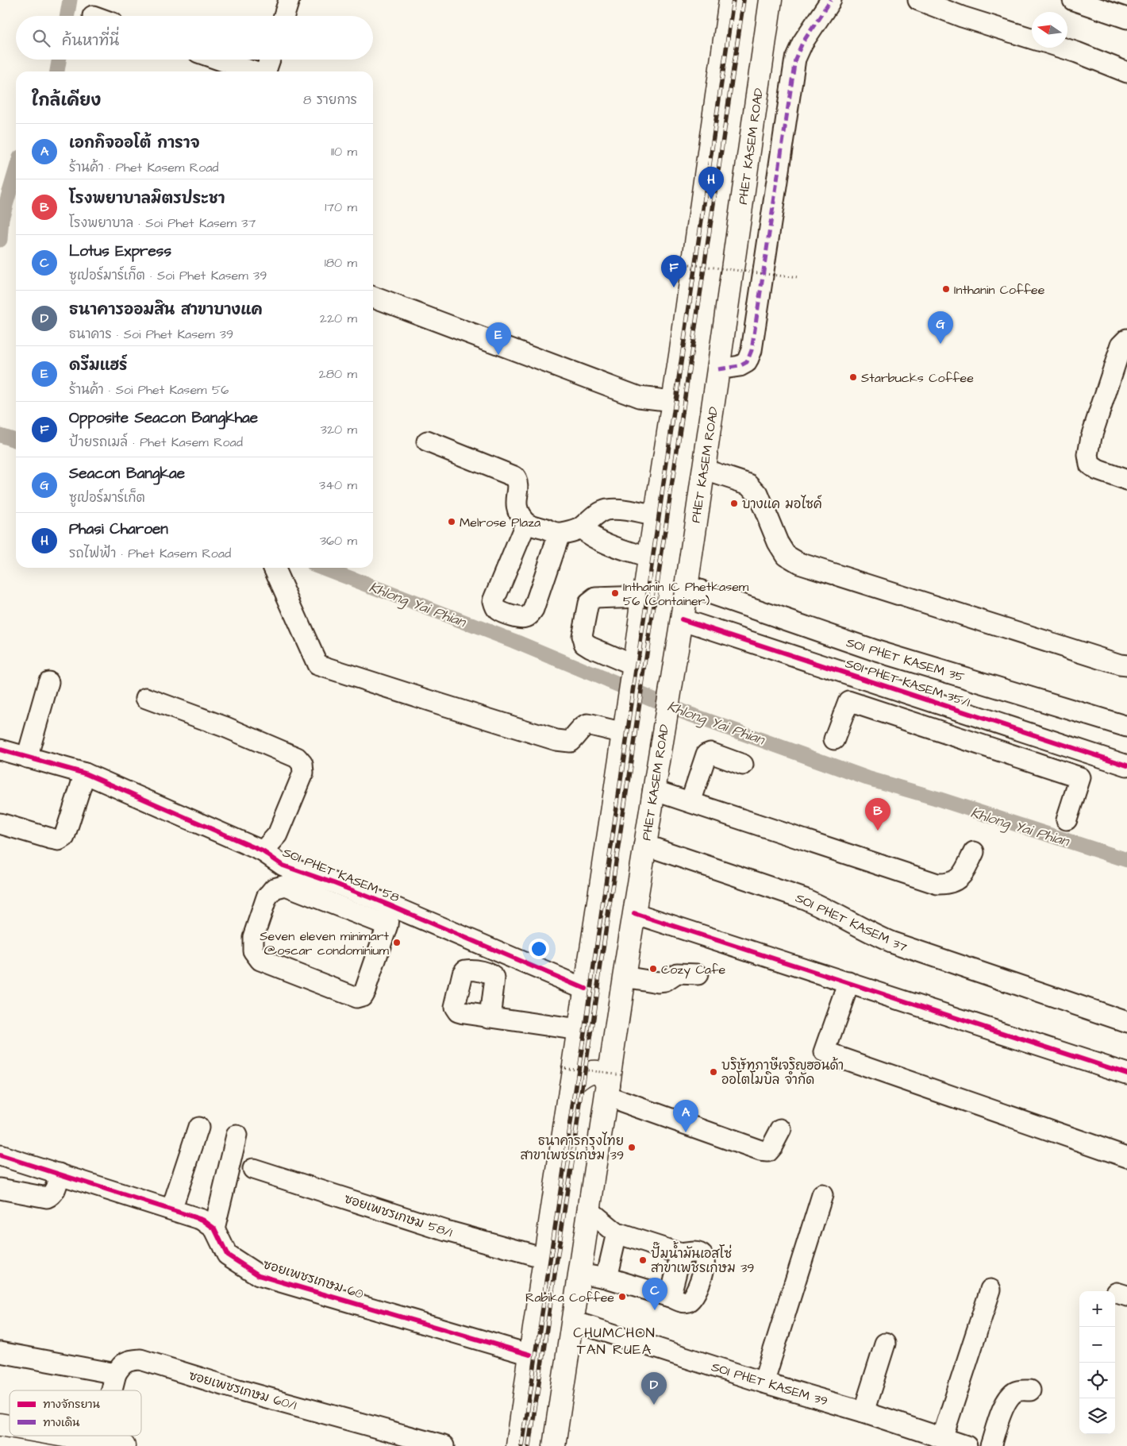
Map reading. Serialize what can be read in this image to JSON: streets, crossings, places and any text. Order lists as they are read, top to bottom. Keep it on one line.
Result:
{"streets":{"main road":["PHET KASEM ROAD"],"street":["SOI PHET KASEM 35","SOI PHET KASEM 35/1","SOI PHET KASEM 58","SOI PHET KASEM 37","ซอยเพชรเกษม 58/1","ซอยเพชรเกษม 60","SOI PHET KASEM 39","ซอยเพชรเกษม 60/1"]},"crossings":[["PHET KASEM ROAD","SOI PHET KASEM 35"],["PHET KASEM ROAD","SOI PHET KASEM 35/1"],["PHET KASEM ROAD","SOI PHET KASEM 37"],["PHET KASEM ROAD","SOI PHET KASEM 39"]],"districts":["CHUMCHON TAN RUEA"],"water":["Khlong Yai Phian"],"places":["Inthanin Coffee","Starbucks Coffee","บางแค มอไซค์","Melrose Plaza","Inthanin IC Phetkasem 56 (Container)","Seven eleven minimart @oscar condominium","Cozy Cafe","บริษัทภาษีเจริญฮอนด้า ออโตโมบิล จำกัด","ธนาคารกรุงไทย สาขาเพชรเกษม 39","ปั๊มน้ำมันเอสโซ่ สาขาเพชรเกษม 39","Rabika Coffee"],"legend":["ทางจักรยาน","ทางเดิน"],"north":"left","page":{"search":"ค้นหาที่นี่","heading":["ใกล้เคียง","8 รายการ"],"list":[{"mark":"A","name":"เอกกิจออโต้ การาจ","note":"ร้านค้า · Phet Kasem Road","value":"110 m"},{"mark":"B","name":"โรงพยาบาลมิตรประชา","note":"โรงพยาบาล · Soi Phet Kasem 37","value":"170 m"},{"mark":"C","name":"Lotus Express","note":"ซูเปอร์มาร์เก็ต · Soi Phet Kasem 39","value":"180 m"},{"mark":"D","name":"ธนาคารออมสิน สาขาบางแค","note":"ธนาคาร · Soi Phet Kasem 39","value":"220 m"},{"mark":"E","name":"ดรีมแฮร์","note":"ร้านค้า · Soi Phet Kasem 56","value":"280 m"},{"mark":"F","name":"Opposite Seacon Bangkhae","note":"ป้ายรถเมล์ · Phet Kasem Road","value":"320 m"},{"mark":"G","name":"Seacon Bangkae","note":"ซูเปอร์มาร์เก็ต","value":"340 m"},{"mark":"H","name":"Phasi Charoen","note":"รถไฟฟ้า · Phet Kasem Road","value":"360 m"}],"pins":["H","F","G","E","B","A","C","D"],"map_buttons":["+","−"]}}
